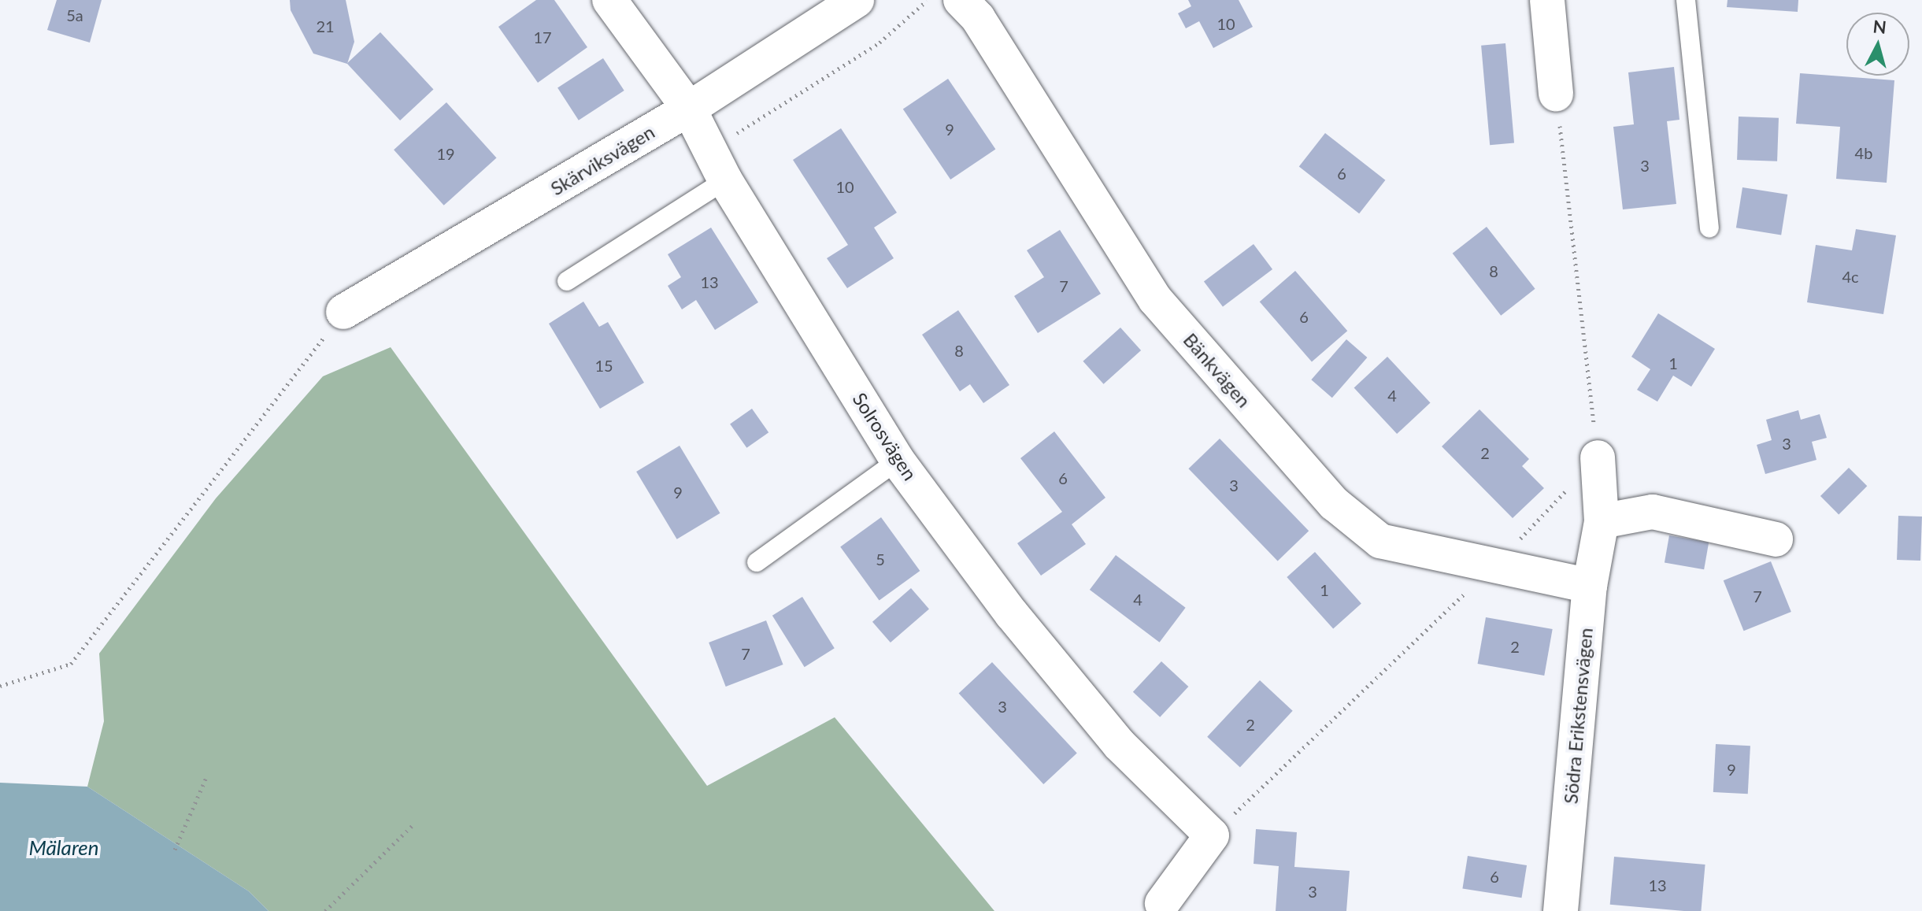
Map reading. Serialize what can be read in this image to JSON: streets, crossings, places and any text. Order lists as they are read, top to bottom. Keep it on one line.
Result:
{"streets":{"street":["Skärviksvägen","Bänkvägen","Solrosvägen","Södra Erikstensvägen"]},"crossings":[["Skärviksvägen","Solrosvägen"],["Bänkvägen","Södra Erikstensvägen"]],"water":["Mälaren"],"house_numbers":["5a","10","21","17","9","4b","19","3","6","10","8","4c","13","7","6","8","1","15","4","3","2","6","3","9","5","1","7","4","2","7","3","2","9","6","13","3"],"north":"top"}
